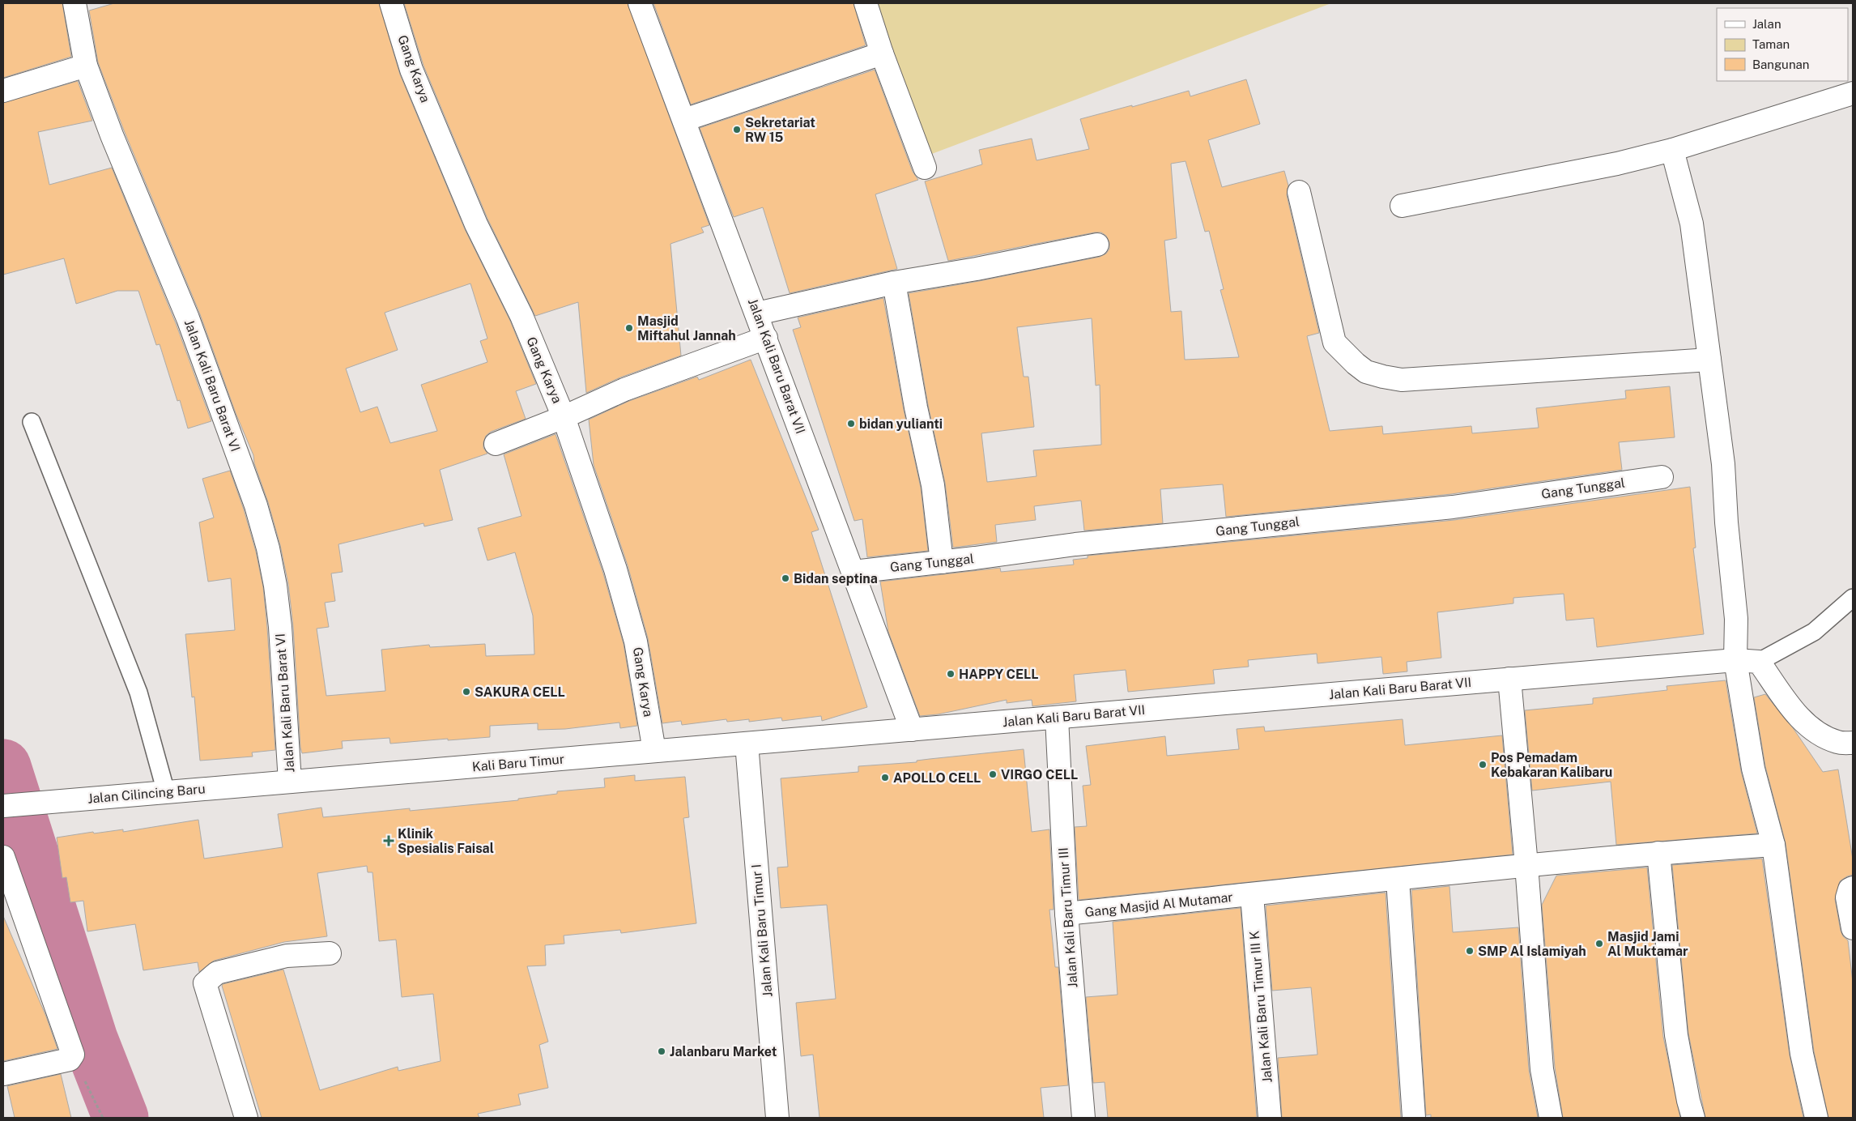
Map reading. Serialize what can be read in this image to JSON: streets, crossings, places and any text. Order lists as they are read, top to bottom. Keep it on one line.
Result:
{"streets":{"street":["Gang Karya","Jalan Kali Baru Barat VII","Jalan Kali Baru Barat VI","Gang Tunggal","Kali Baru Timur","Jalan Cilincing Baru","Gang Masjid Al Mutamar","Jalan Kali Baru Timur III","Jalan Kali Baru Timur I","Jalan Kali Baru Timur III K"]},"crossings":[["Gang Karya","Kali Baru Timur"],["Jalan Kali Baru Barat VII","Gang Tunggal"],["Jalan Kali Baru Barat VII","Kali Baru Timur"],["Jalan Kali Baru Barat VII","Jalan Kali Baru Timur III"],["Jalan Kali Baru Barat VII","Jalan Kali Baru Timur I"],["Jalan Kali Baru Barat VI","Kali Baru Timur"],["Jalan Kali Baru Barat VI","Jalan Cilincing Baru"],["Kali Baru Timur","Jalan Cilincing Baru"],["Kali Baru Timur","Jalan Kali Baru Timur I"],["Gang Masjid Al Mutamar","Jalan Kali Baru Timur III"],["Gang Masjid Al Mutamar","Jalan Kali Baru Timur III K"]],"places":{"other":["Sekretariat RW 15","Masjid Miftahul Jannah","bidan yulianti","Bidan septina","HAPPY CELL","SAKURA CELL","Pos Pemadam Kebakaran Kalibaru","VIRGO CELL","APOLLO CELL","Masjid Jami Al Muktamar","SMP Al Islamiyah","Jalanbaru Market"],"health":["Klinik Spesialis Faisal"]},"legend":["Jalan","Taman","Bangunan"]}
